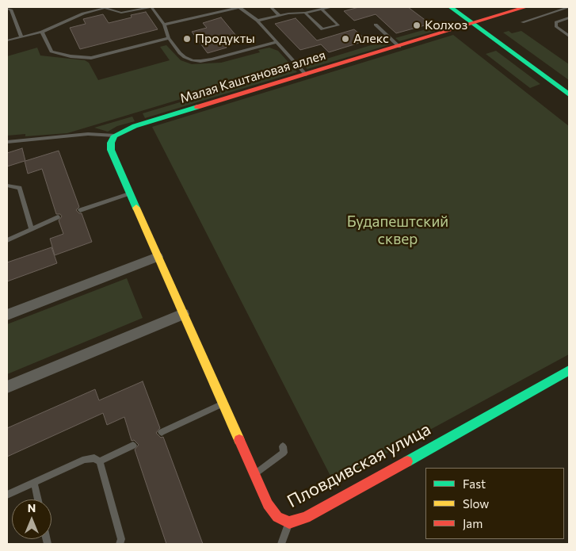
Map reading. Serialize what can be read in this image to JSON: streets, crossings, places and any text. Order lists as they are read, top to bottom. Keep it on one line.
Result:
{"streets":{"street":["Малая Каштановая аллея","Пловдивская улица"]},"parks":["Будапештский сквер"],"places":["Колхоз","Продукты","Алекс"],"legend":["Fast","Slow","Jam"],"north":"top"}
